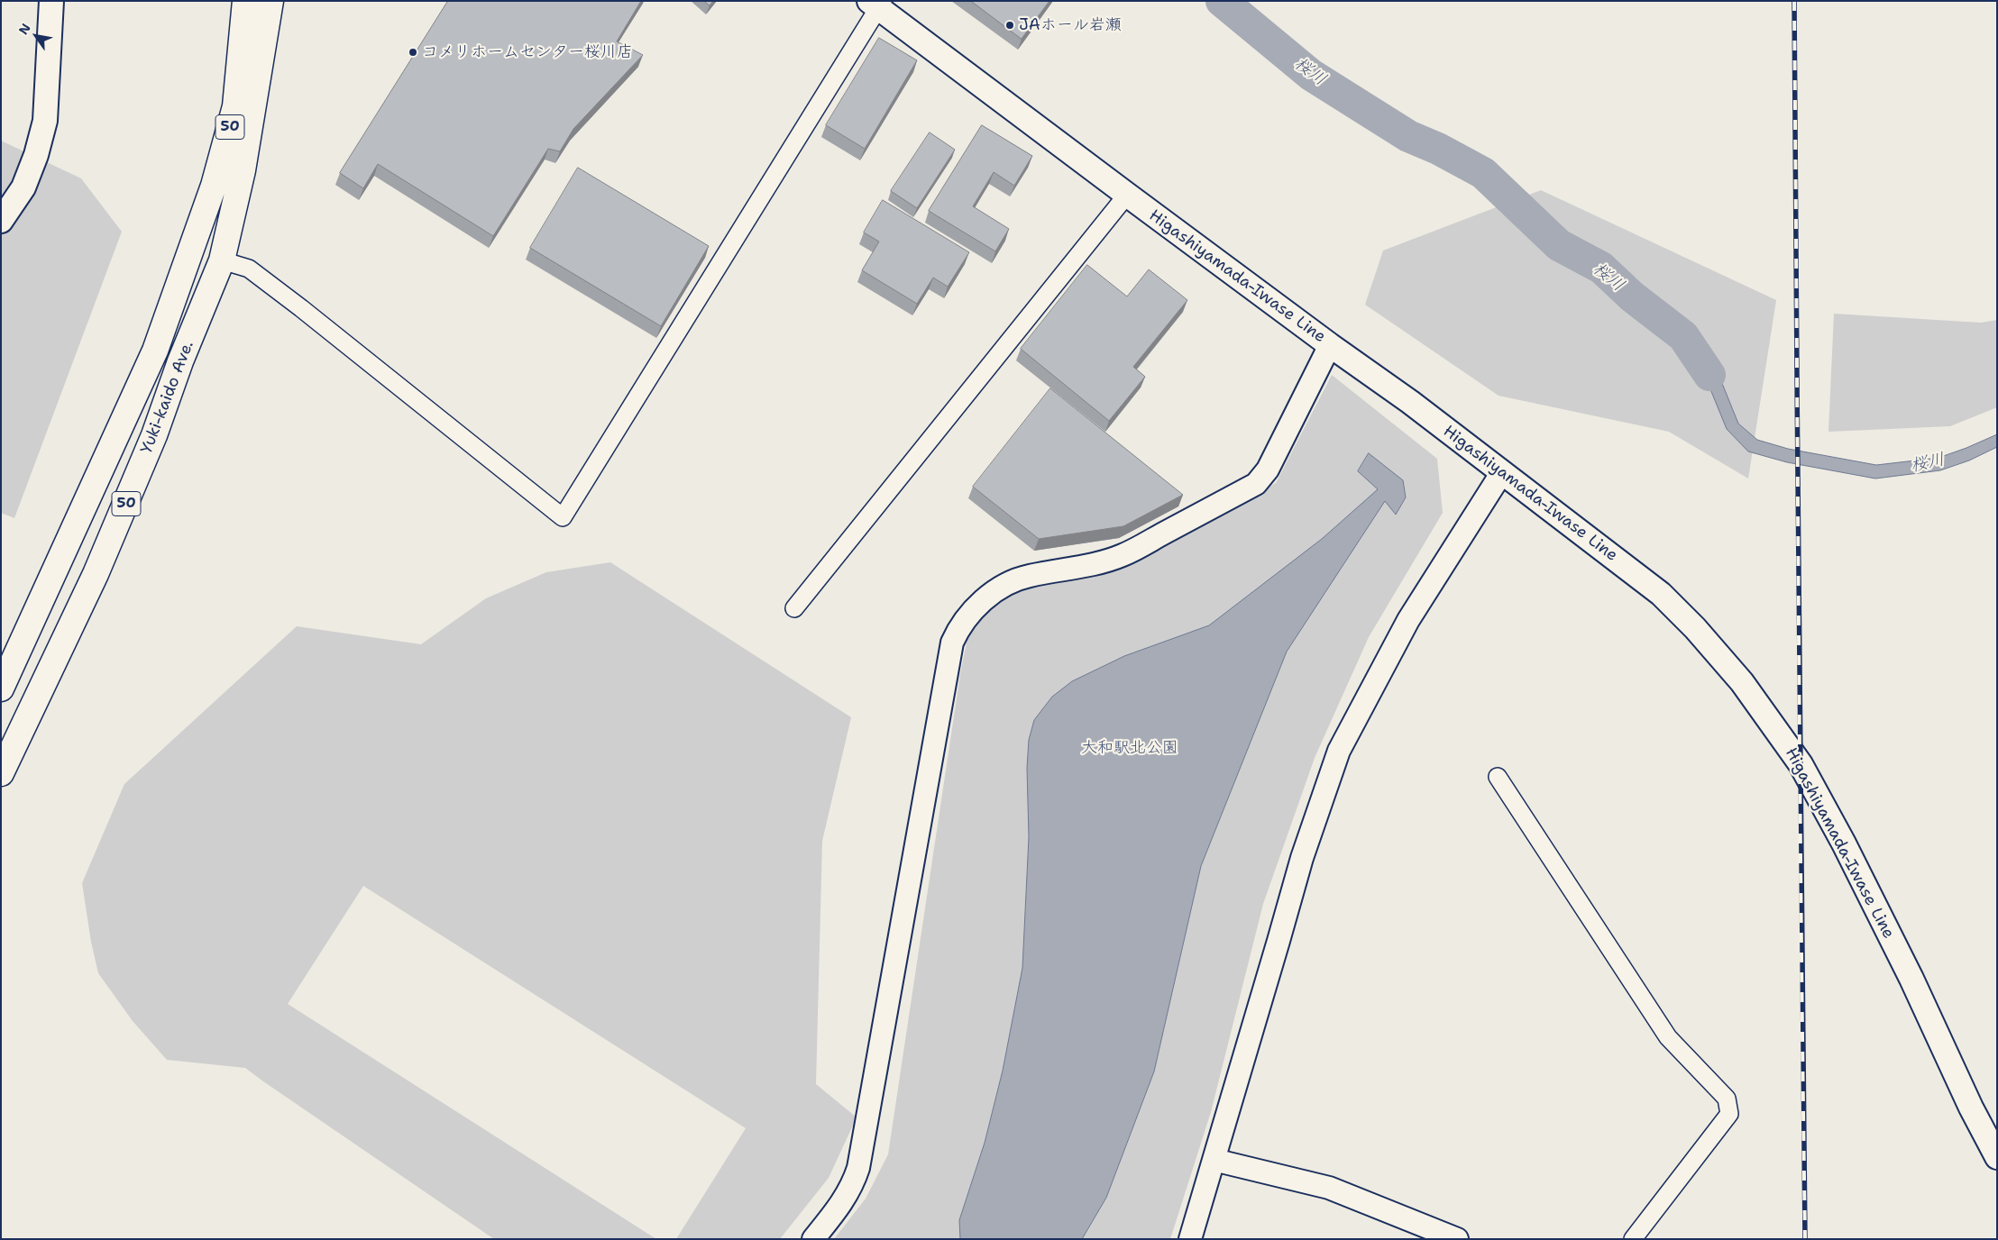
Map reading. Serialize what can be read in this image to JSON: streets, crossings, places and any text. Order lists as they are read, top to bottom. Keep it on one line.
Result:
{"streets":{"highway":["50","Yuki-kaido Ave."],"main road":["Higashiyamada-Iwase Line"]},"water":["桜川"],"parks":["大和駅北公園"],"places":["JAホール岩瀬","コメリホームセンター桜川店"],"north":"top left"}
